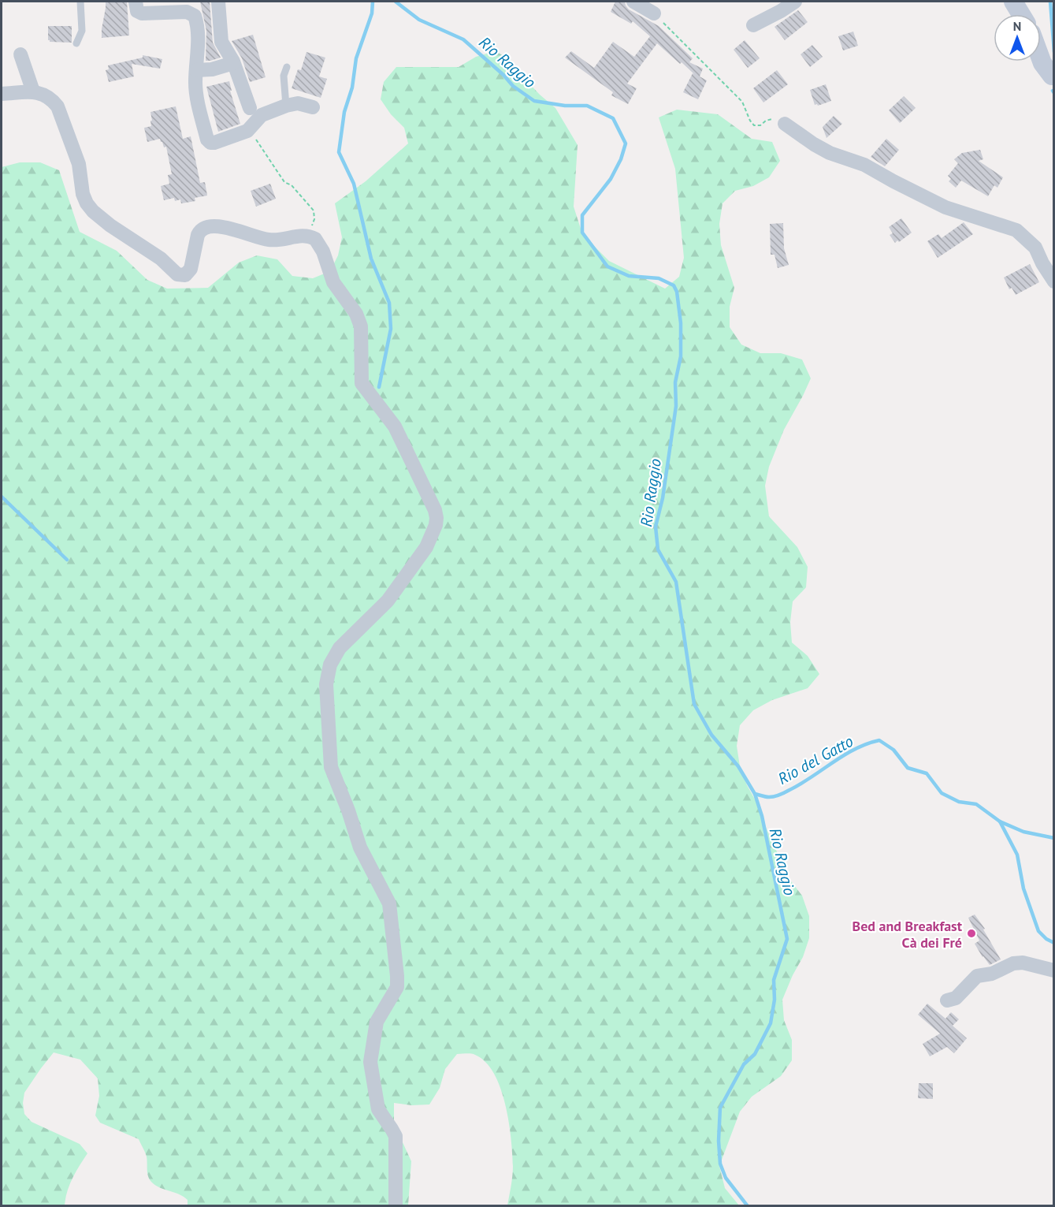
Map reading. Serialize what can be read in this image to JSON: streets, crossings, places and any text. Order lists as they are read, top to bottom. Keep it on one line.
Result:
{"water":["Rio Raggio","Rio del Gatto"],"places":["Bed and Breakfast Cà dei Fré"],"north":"top"}
